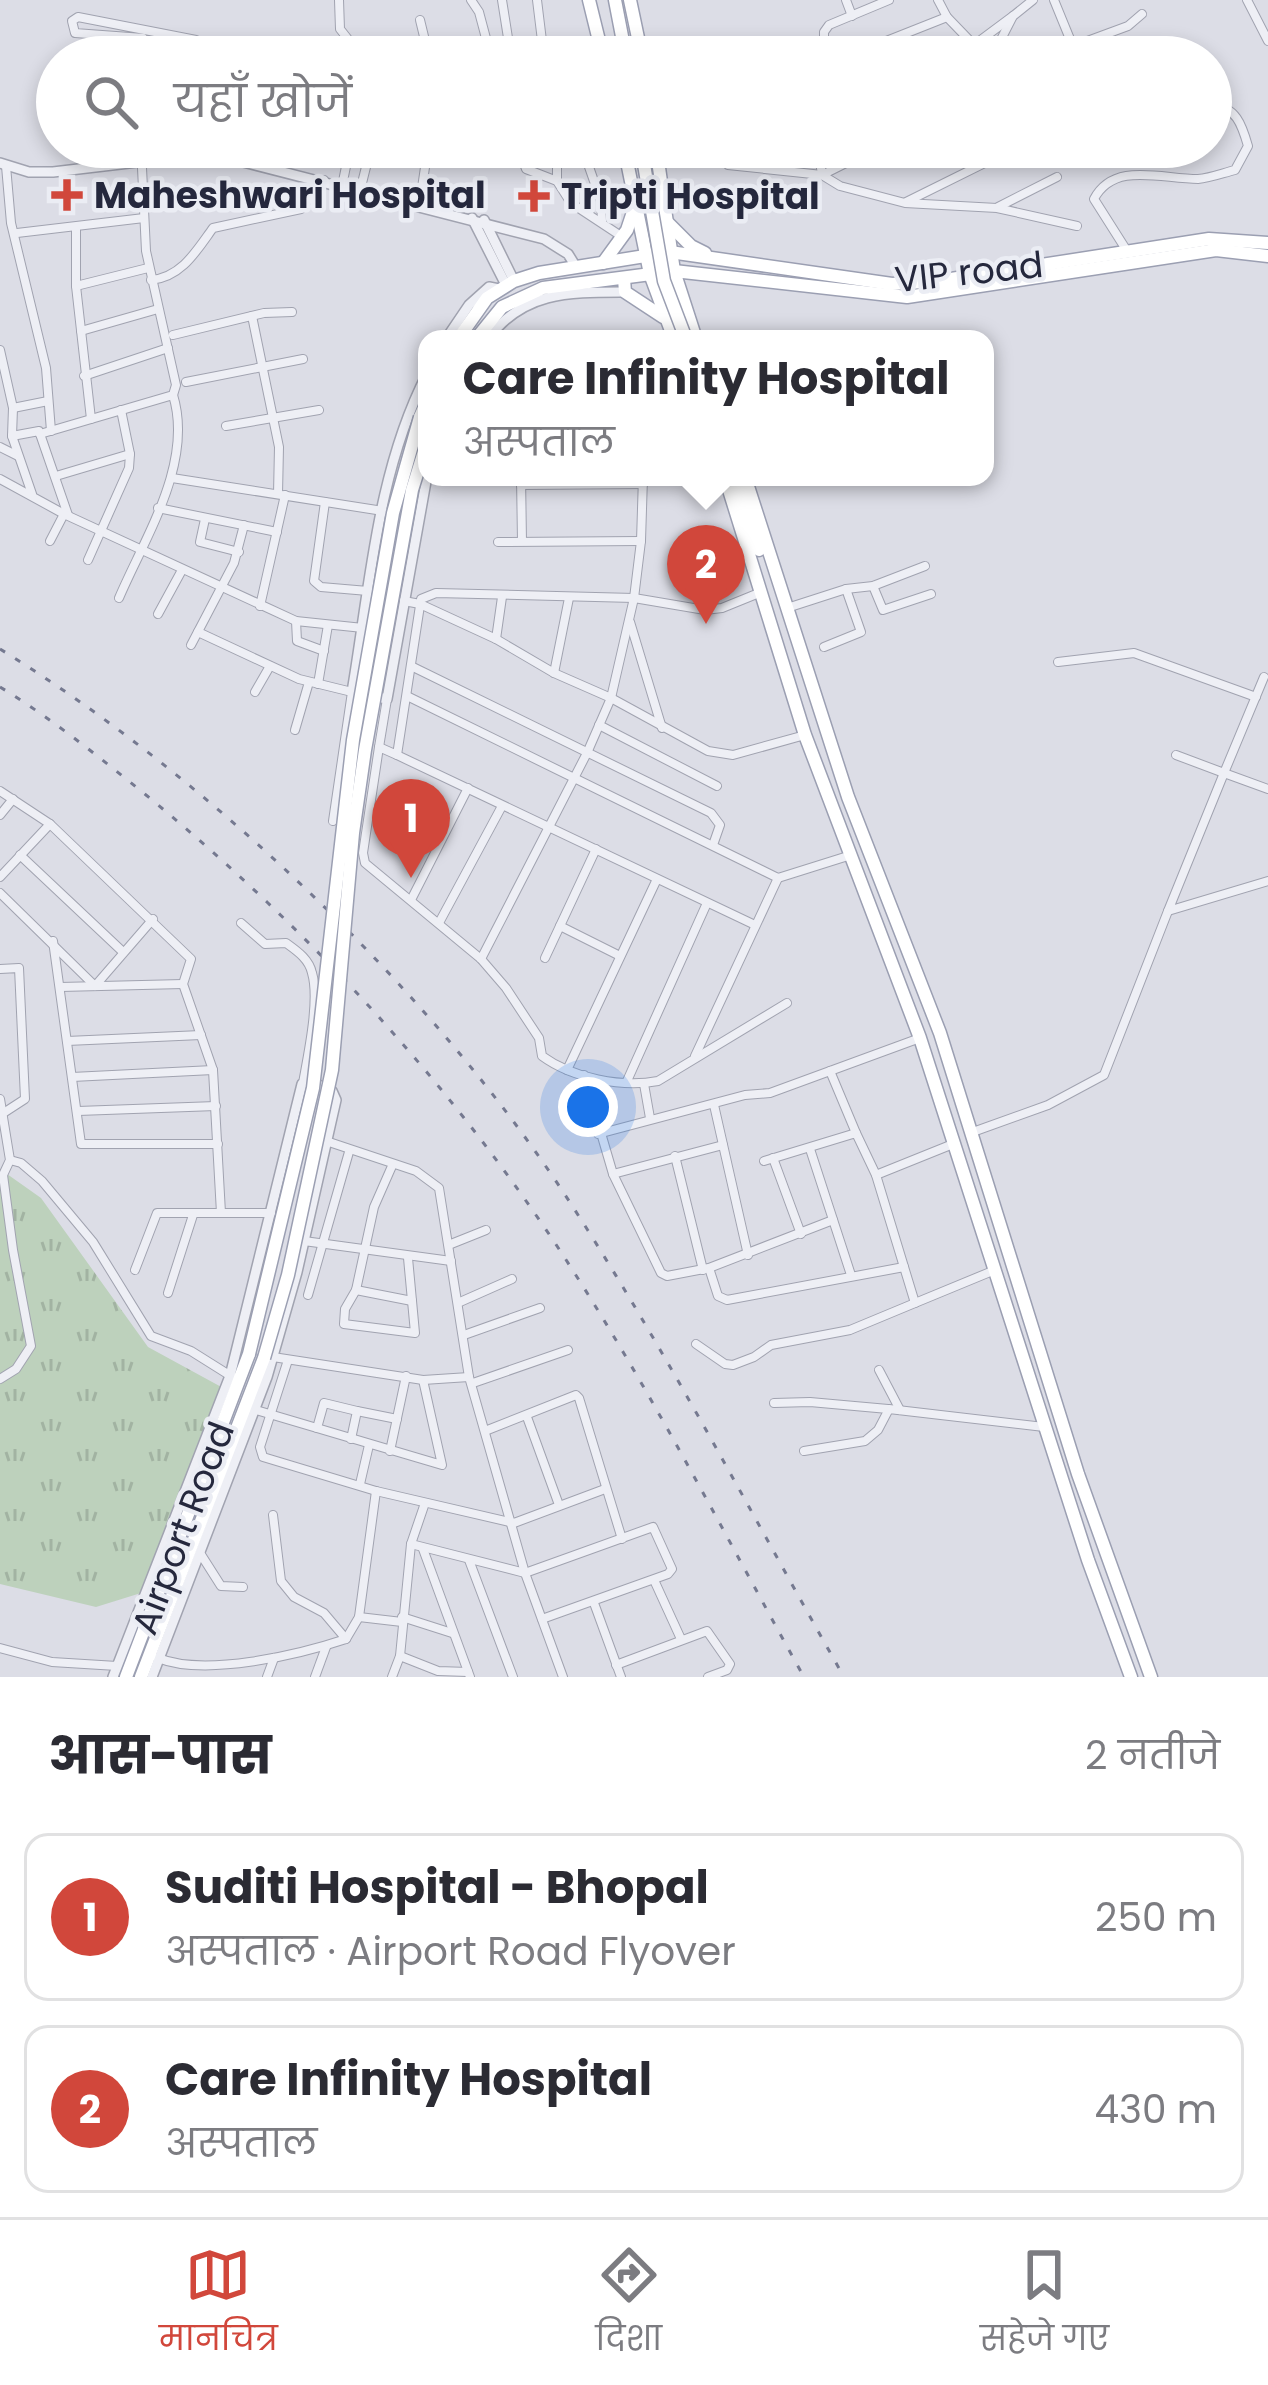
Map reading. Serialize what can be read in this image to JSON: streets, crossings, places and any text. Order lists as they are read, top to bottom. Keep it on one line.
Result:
{"streets":{"main road":["VIP road","Airport Road"]},"places":{"health":["Maheshwari Hospital","Tripti Hospital"]},"page":{"search":"यहाँ खोजें","popup":["Care Infinity Hospital","अस्पताल"],"pins":["2","1"],"heading":["आस-पास","2 नतीजे"],"list":[{"mark":"1","name":"Suditi Hospital - Bhopal","note":"अस्पताल · Airport Road Flyover","value":"250 m"},{"mark":"2","name":"Care Infinity Hospital","note":"अस्पताल","value":"430 m"}],"nav":["मानचित्र","दिशा","सहेजे गए"]}}
